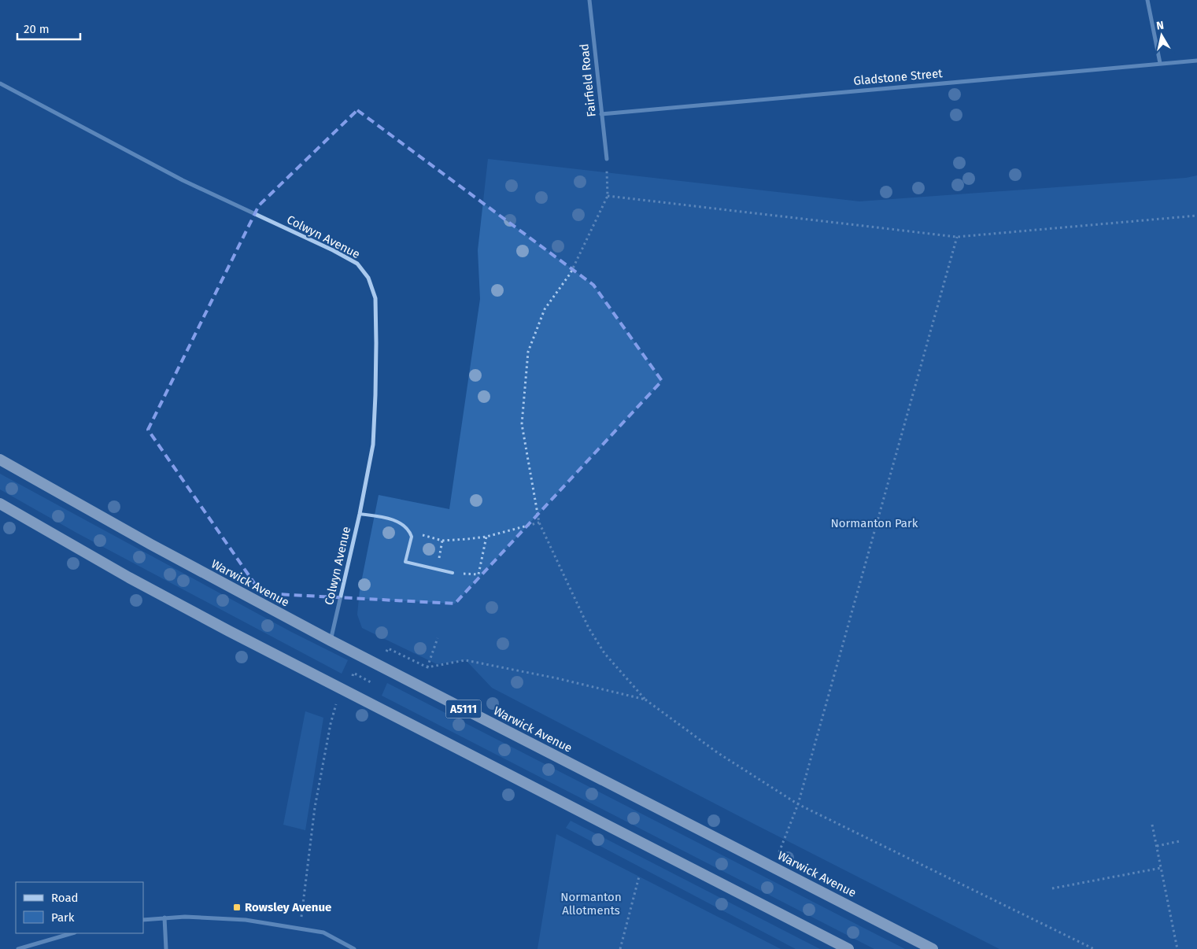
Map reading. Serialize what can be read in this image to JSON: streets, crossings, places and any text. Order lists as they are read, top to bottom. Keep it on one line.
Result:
{"streets":{"highway":["Warwick Avenue","A5111"],"street":["Gladstone Street","Fairfield Road","Colwyn Avenue"]},"crossings":[["Gladstone Street","Fairfield Road"],["Colwyn Avenue","Warwick Avenue"]],"parks":["Normanton Park","Normanton Allotments"],"places":{"transit":["Rowsley Avenue"]},"legend":["Road","Park"],"scale_bar":"20 m","north":"top"}
